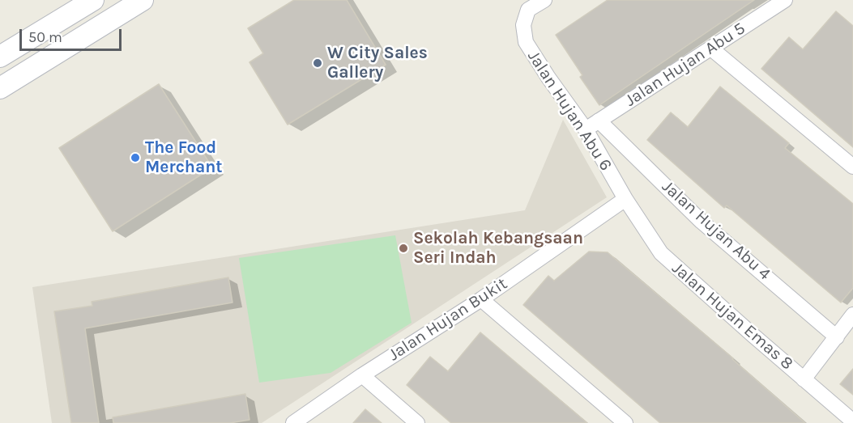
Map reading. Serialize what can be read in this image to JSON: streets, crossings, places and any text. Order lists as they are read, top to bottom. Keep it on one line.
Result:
{"streets":{"street":["Jalan Hujan Abu 5","Jalan Hujan Abu 6","Jalan Hujan Abu 4","Jalan Hujan Emas 8","Jalan Hujan Bukit"]},"crossings":[["Jalan Hujan Abu 5","Jalan Hujan Abu 6"],["Jalan Hujan Abu 5","Jalan Hujan Abu 4"],["Jalan Hujan Abu 6","Jalan Hujan Emas 8"],["Jalan Hujan Abu 6","Jalan Hujan Bukit"],["Jalan Hujan Emas 8","Jalan Hujan Bukit"]],"places":["W City Sales Gallery","The Food Merchant","Sekolah Kebangsaan Seri Indah"],"scale_bar":"50 m"}
